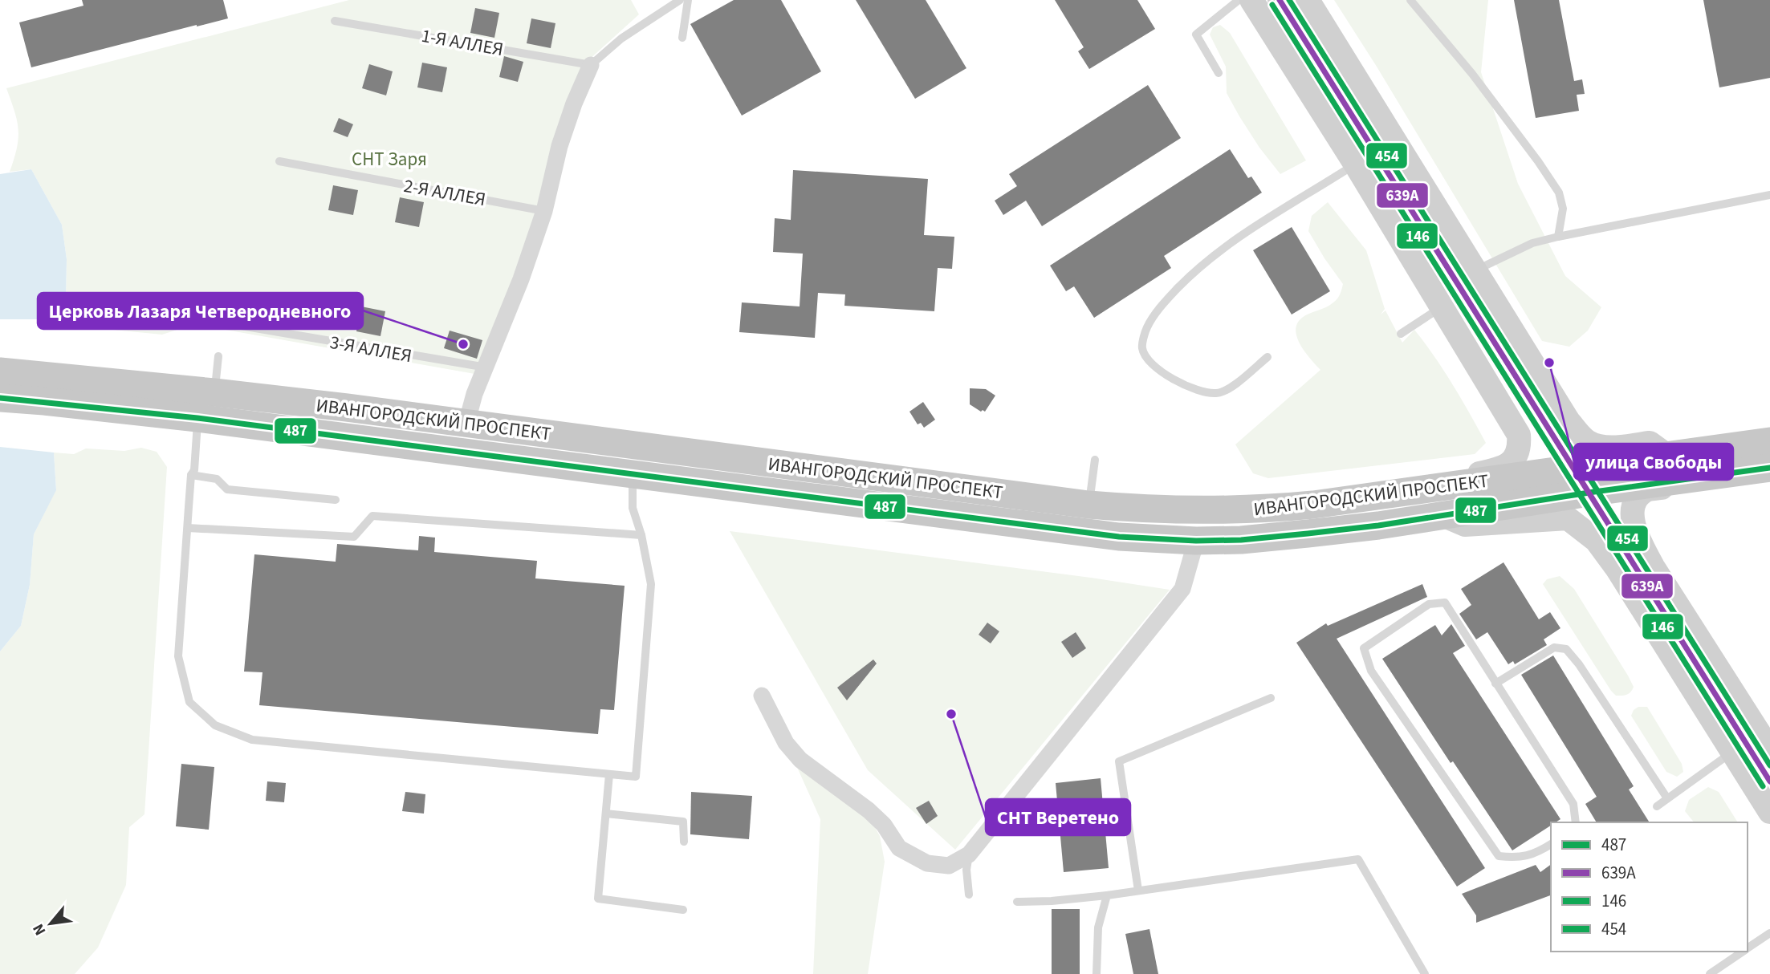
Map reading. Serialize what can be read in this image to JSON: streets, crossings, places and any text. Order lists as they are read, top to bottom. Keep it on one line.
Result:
{"streets":{"highway":["ИВАНГОРОДСКИЙ ПРОСПЕКТ"],"lane":["1-Я АЛЛЕЯ","2-Я АЛЛЕЯ","3-Я АЛЛЕЯ"]},"parks":["СНТ Заря"],"places":["Церковь Лазаря Четверодневного","улица Свободы","СНТ Веретено"],"lines":["transit line 639А","transit line 454","transit line 146","transit line 487"],"legend":["487","639А","146","454"],"north":"bottom left"}
